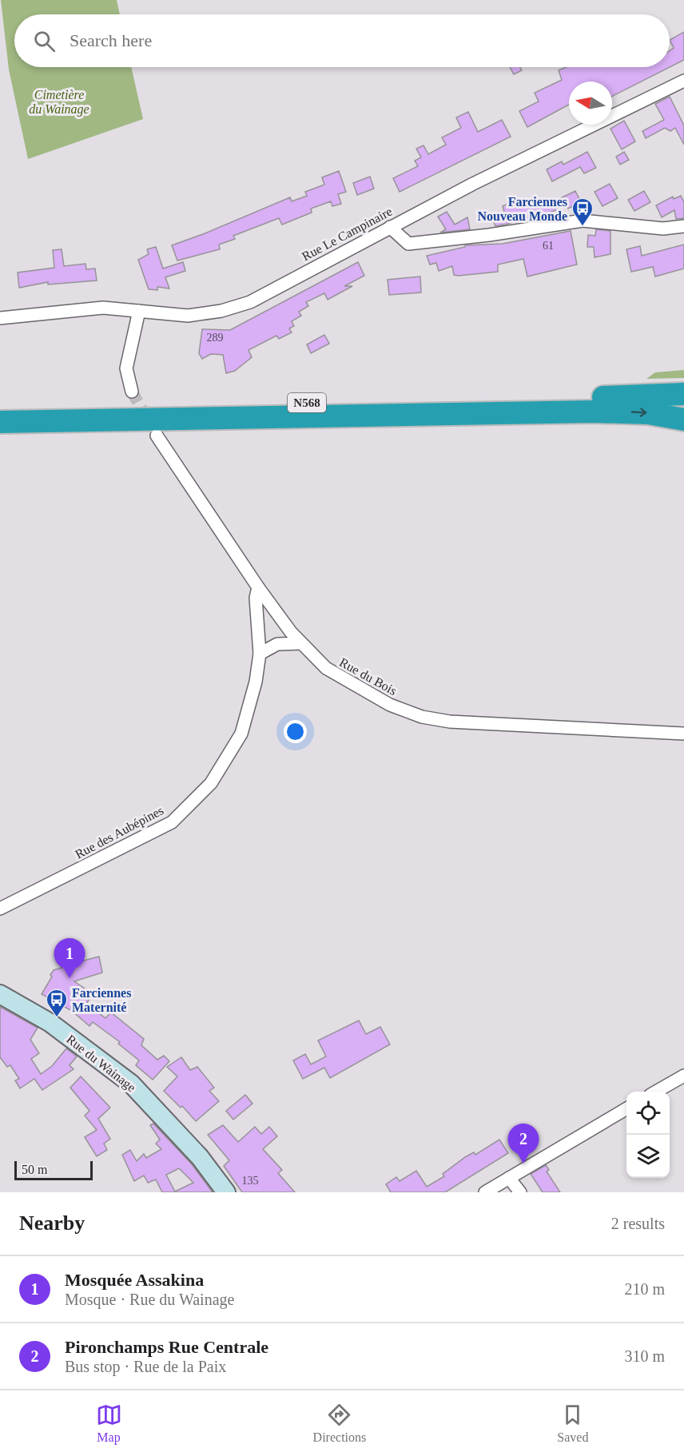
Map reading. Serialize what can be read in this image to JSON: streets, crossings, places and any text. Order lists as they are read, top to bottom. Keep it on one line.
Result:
{"streets":{"highway":["N568"],"street":["Rue Le Campinaire","Rue du Bois","Rue des Aubépines","Rue du Wainage"]},"crossings":[["Rue du Bois","Rue des Aubépines"]],"parks":["Cimetière du Wainage"],"places":{"bus stop":["Farciennes Nouveau Monde","Farciennes Maternité"]},"house_numbers":["61","289","135"],"scale_bar":"50 m","north":"left","page":{"search":"Search here","pins":["1","2"],"scale":"50 m","heading":["Nearby","2 results"],"list":[{"mark":"1","name":"Mosquée Assakina","note":"Mosque · Rue du Wainage","value":"210 m"},{"mark":"2","name":"Pironchamps Rue Centrale","note":"Bus stop · Rue de la Paix","value":"310 m"}],"nav":["Map","Directions","Saved"]}}
